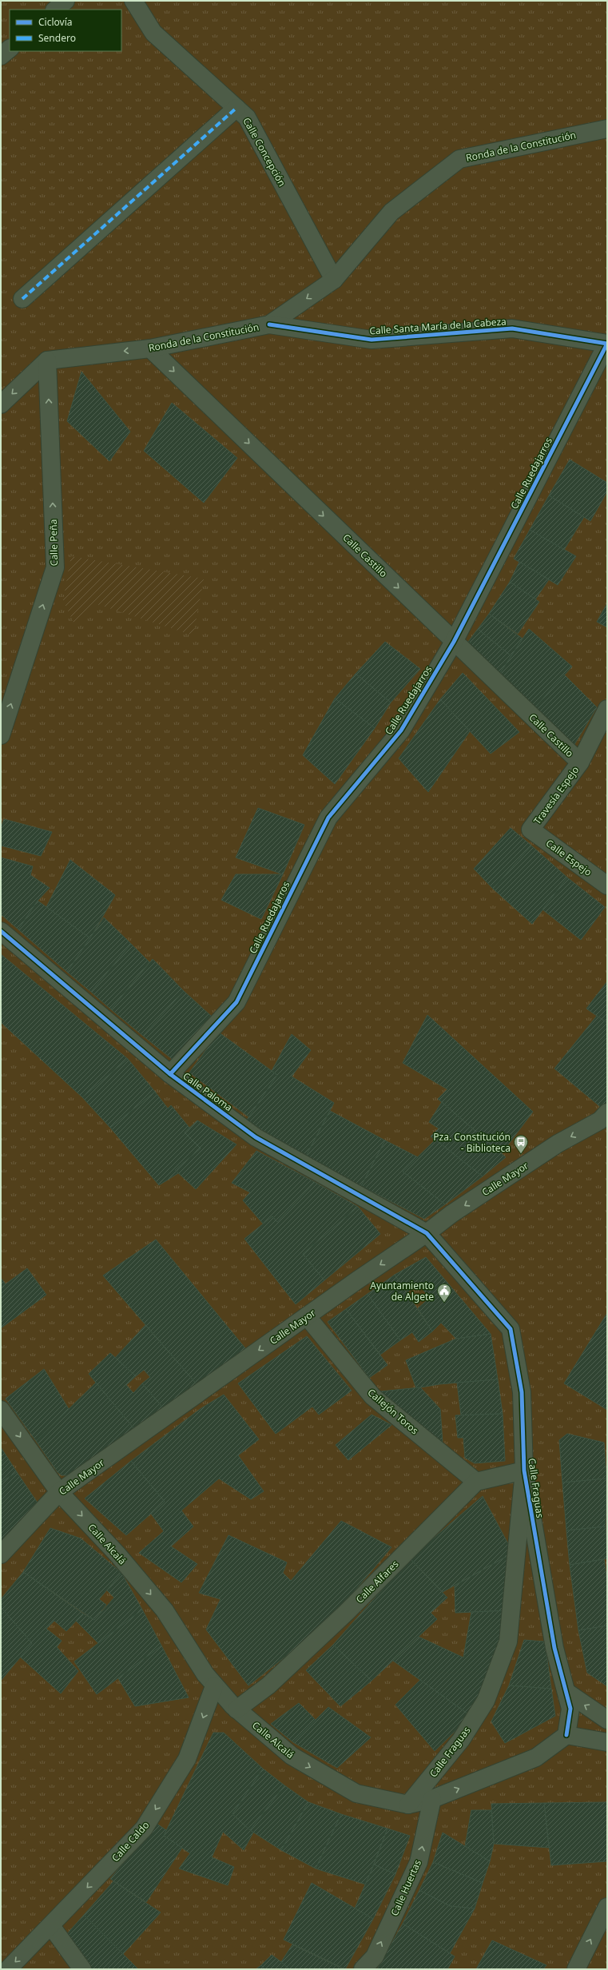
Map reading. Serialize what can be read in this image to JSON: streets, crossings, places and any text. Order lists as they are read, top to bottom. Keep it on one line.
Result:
{"streets":{"street":["Ronda de la Constitución","Calle Concepción","Calle Santa María de la Cabeza","Calle Ruedajarros","Calle Peña","Calle Castillo","Travesía Espejo","Calle Espejo","Calle Paloma","Calle Mayor","Callejón Toros","Calle Fraguas","Calle Alcalá","Calle Alfares","Calle Caldo","Calle Huertas"]},"crossings":[["Ronda de la Constitución","Calle Concepción"],["Ronda de la Constitución","Calle Santa María de la Cabeza"],["Ronda de la Constitución","Calle Peña"],["Ronda de la Constitución","Calle Castillo"],["Calle Santa María de la Cabeza","Calle Ruedajarros"],["Calle Ruedajarros","Calle Castillo"],["Calle Ruedajarros","Calle Paloma"],["Calle Castillo","Travesía Espejo"],["Travesía Espejo","Calle Espejo"],["Calle Paloma","Calle Mayor"],["Calle Paloma","Calle Fraguas"],["Calle Mayor","Callejón Toros"],["Calle Mayor","Calle Fraguas"],["Calle Mayor","Calle Alcalá"],["Callejón Toros","Calle Alfares"],["Calle Fraguas","Calle Alcalá"],["Calle Alcalá","Calle Alfares"],["Calle Alcalá","Calle Caldo"],["Calle Alcalá","Calle Huertas"]],"one_way":["Calle Peña","Calle Castillo","Calle Mayor","Calle Alcalá","Calle Caldo","Calle Huertas"],"places":{"bus stop":["Pza. Constitución - Biblioteca"],"public building":["Ayuntamiento de Algete"]},"legend":["Ciclovía","Sendero"]}
